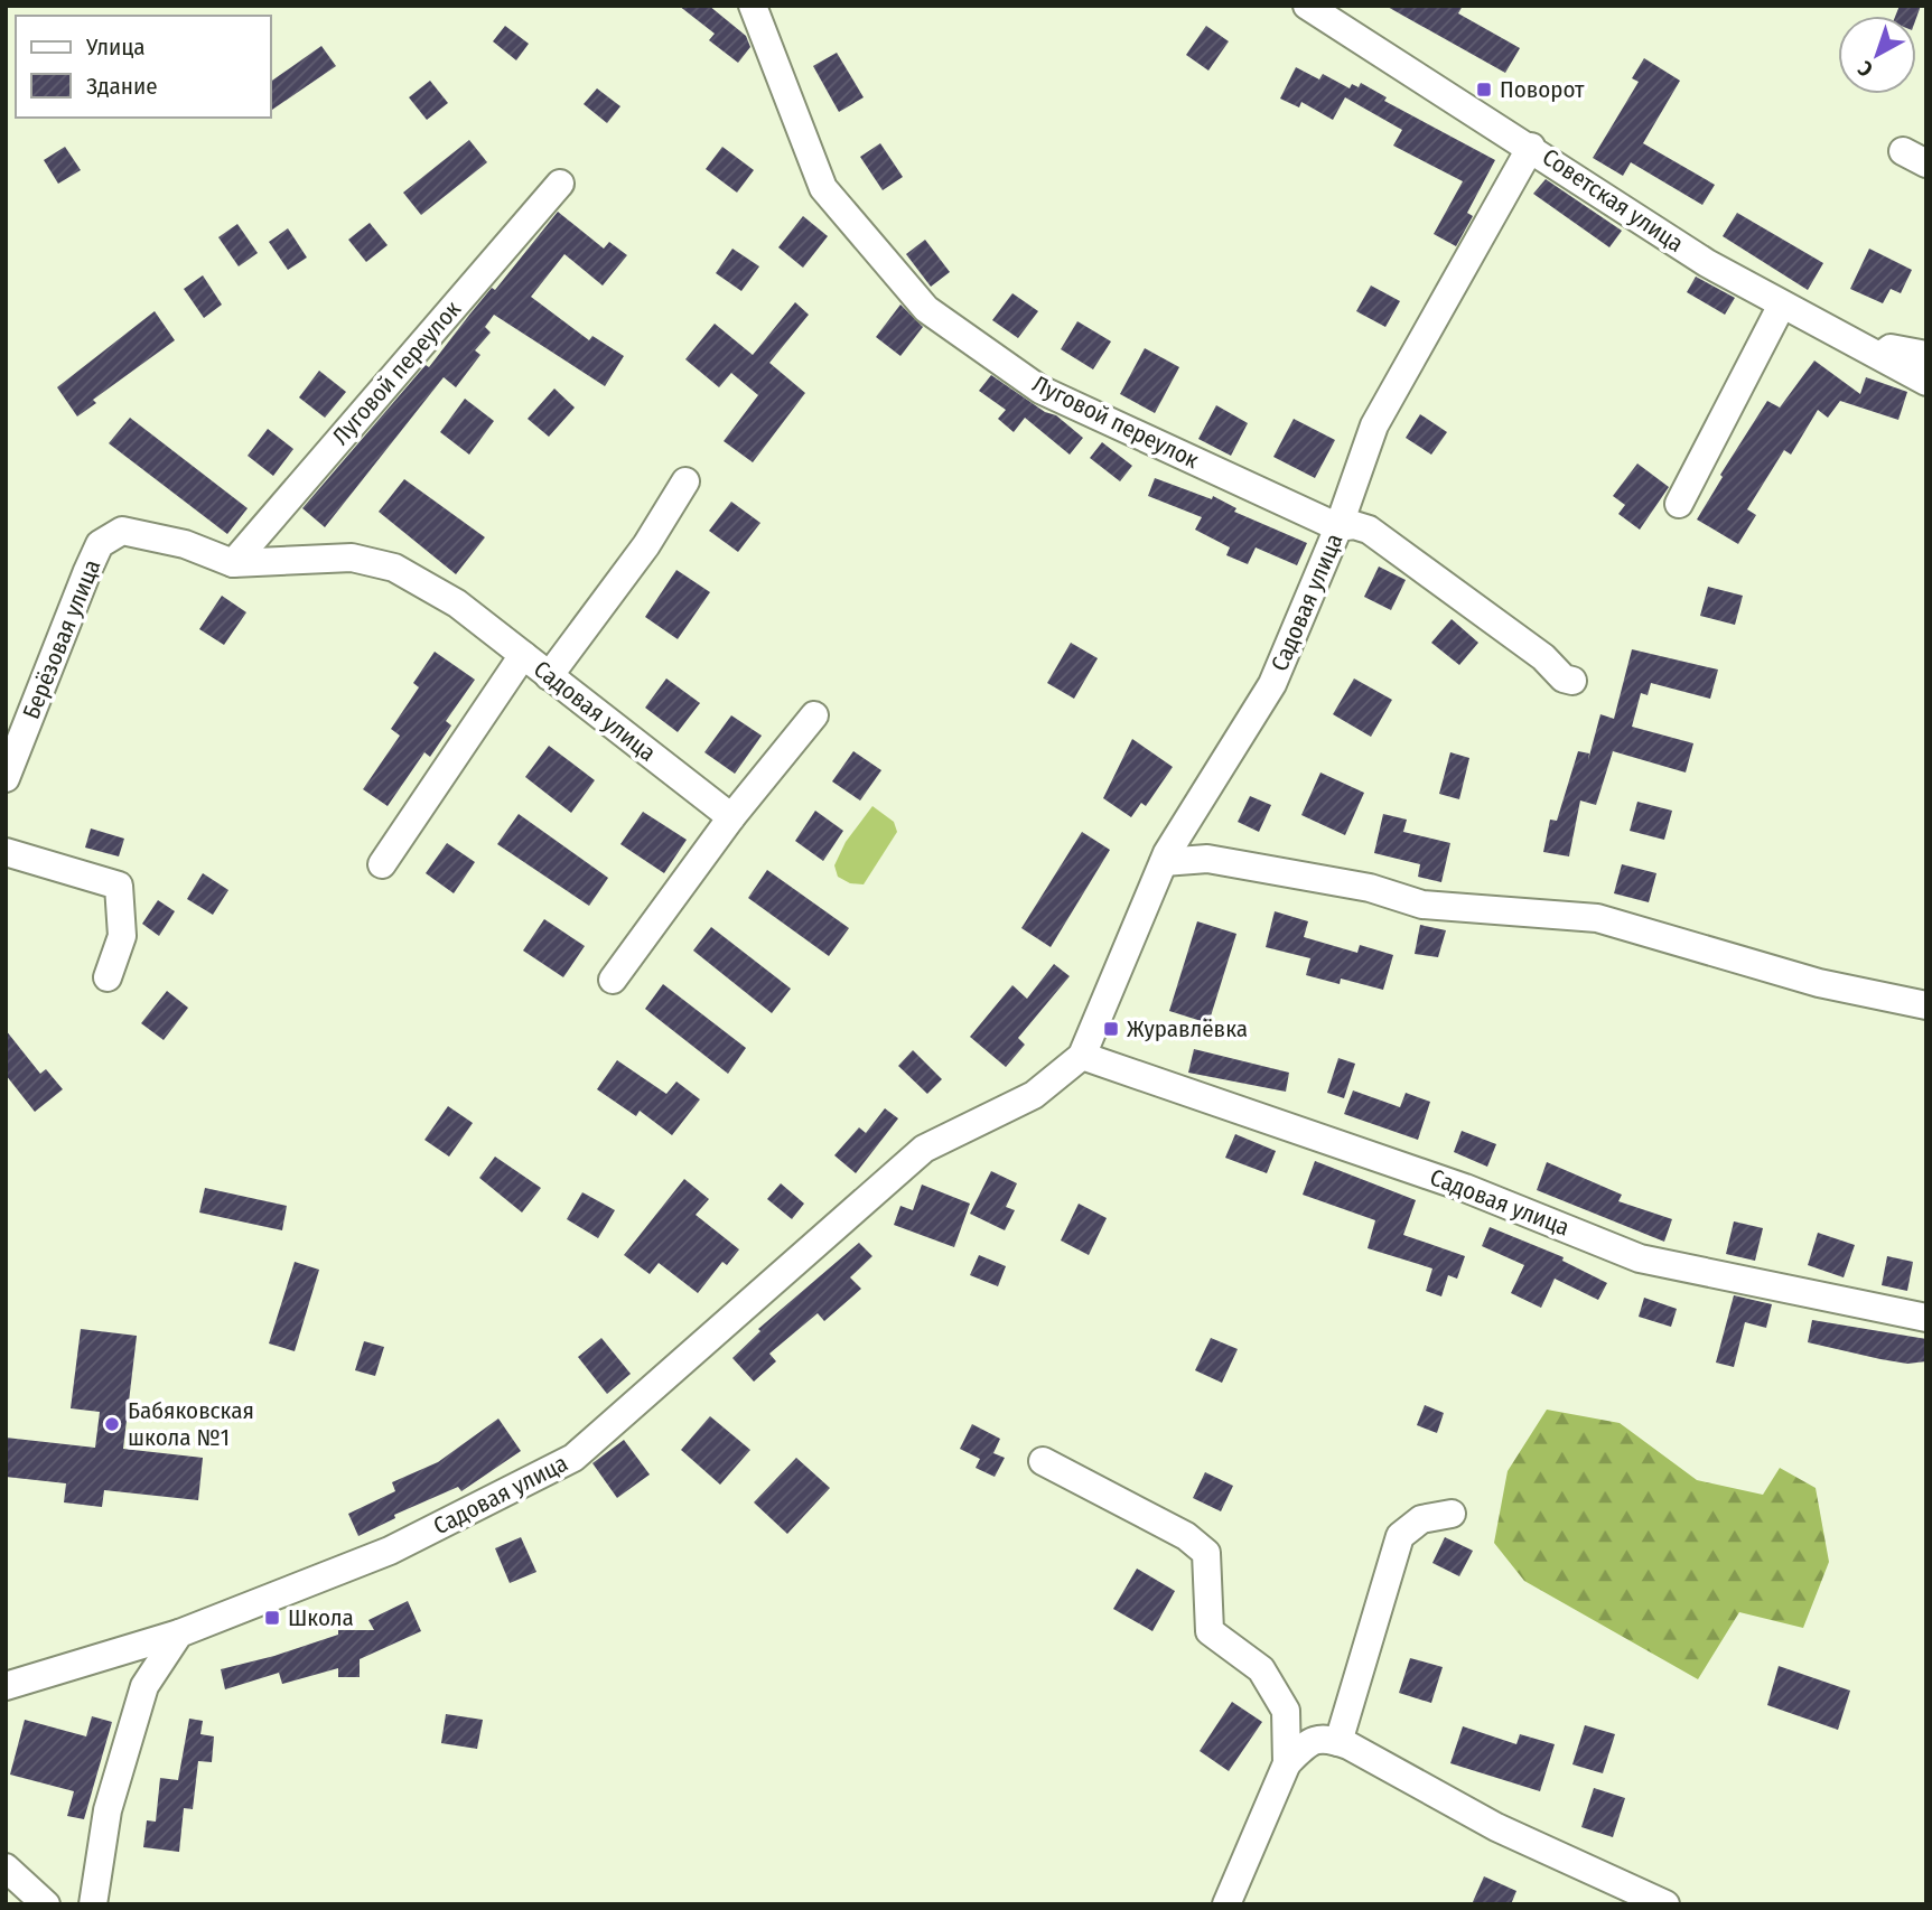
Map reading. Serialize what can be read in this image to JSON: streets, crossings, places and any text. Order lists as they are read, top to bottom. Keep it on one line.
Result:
{"streets":{"street":["Советская улица","Луговой переулок","Садовая улица","Берёзовая улица"]},"crossings":[["Советская улица","Садовая улица"],["Луговой переулок","Садовая улица"],["Луговой переулок","Берёзовая улица"],["Садовая улица","Берёзовая улица"]],"places":{"transit":["Поворот","Журавлёвка","Школа"],"other":["Бабяковская школа №1"]},"legend":["Улица","Здание"],"north":"bottom left"}
